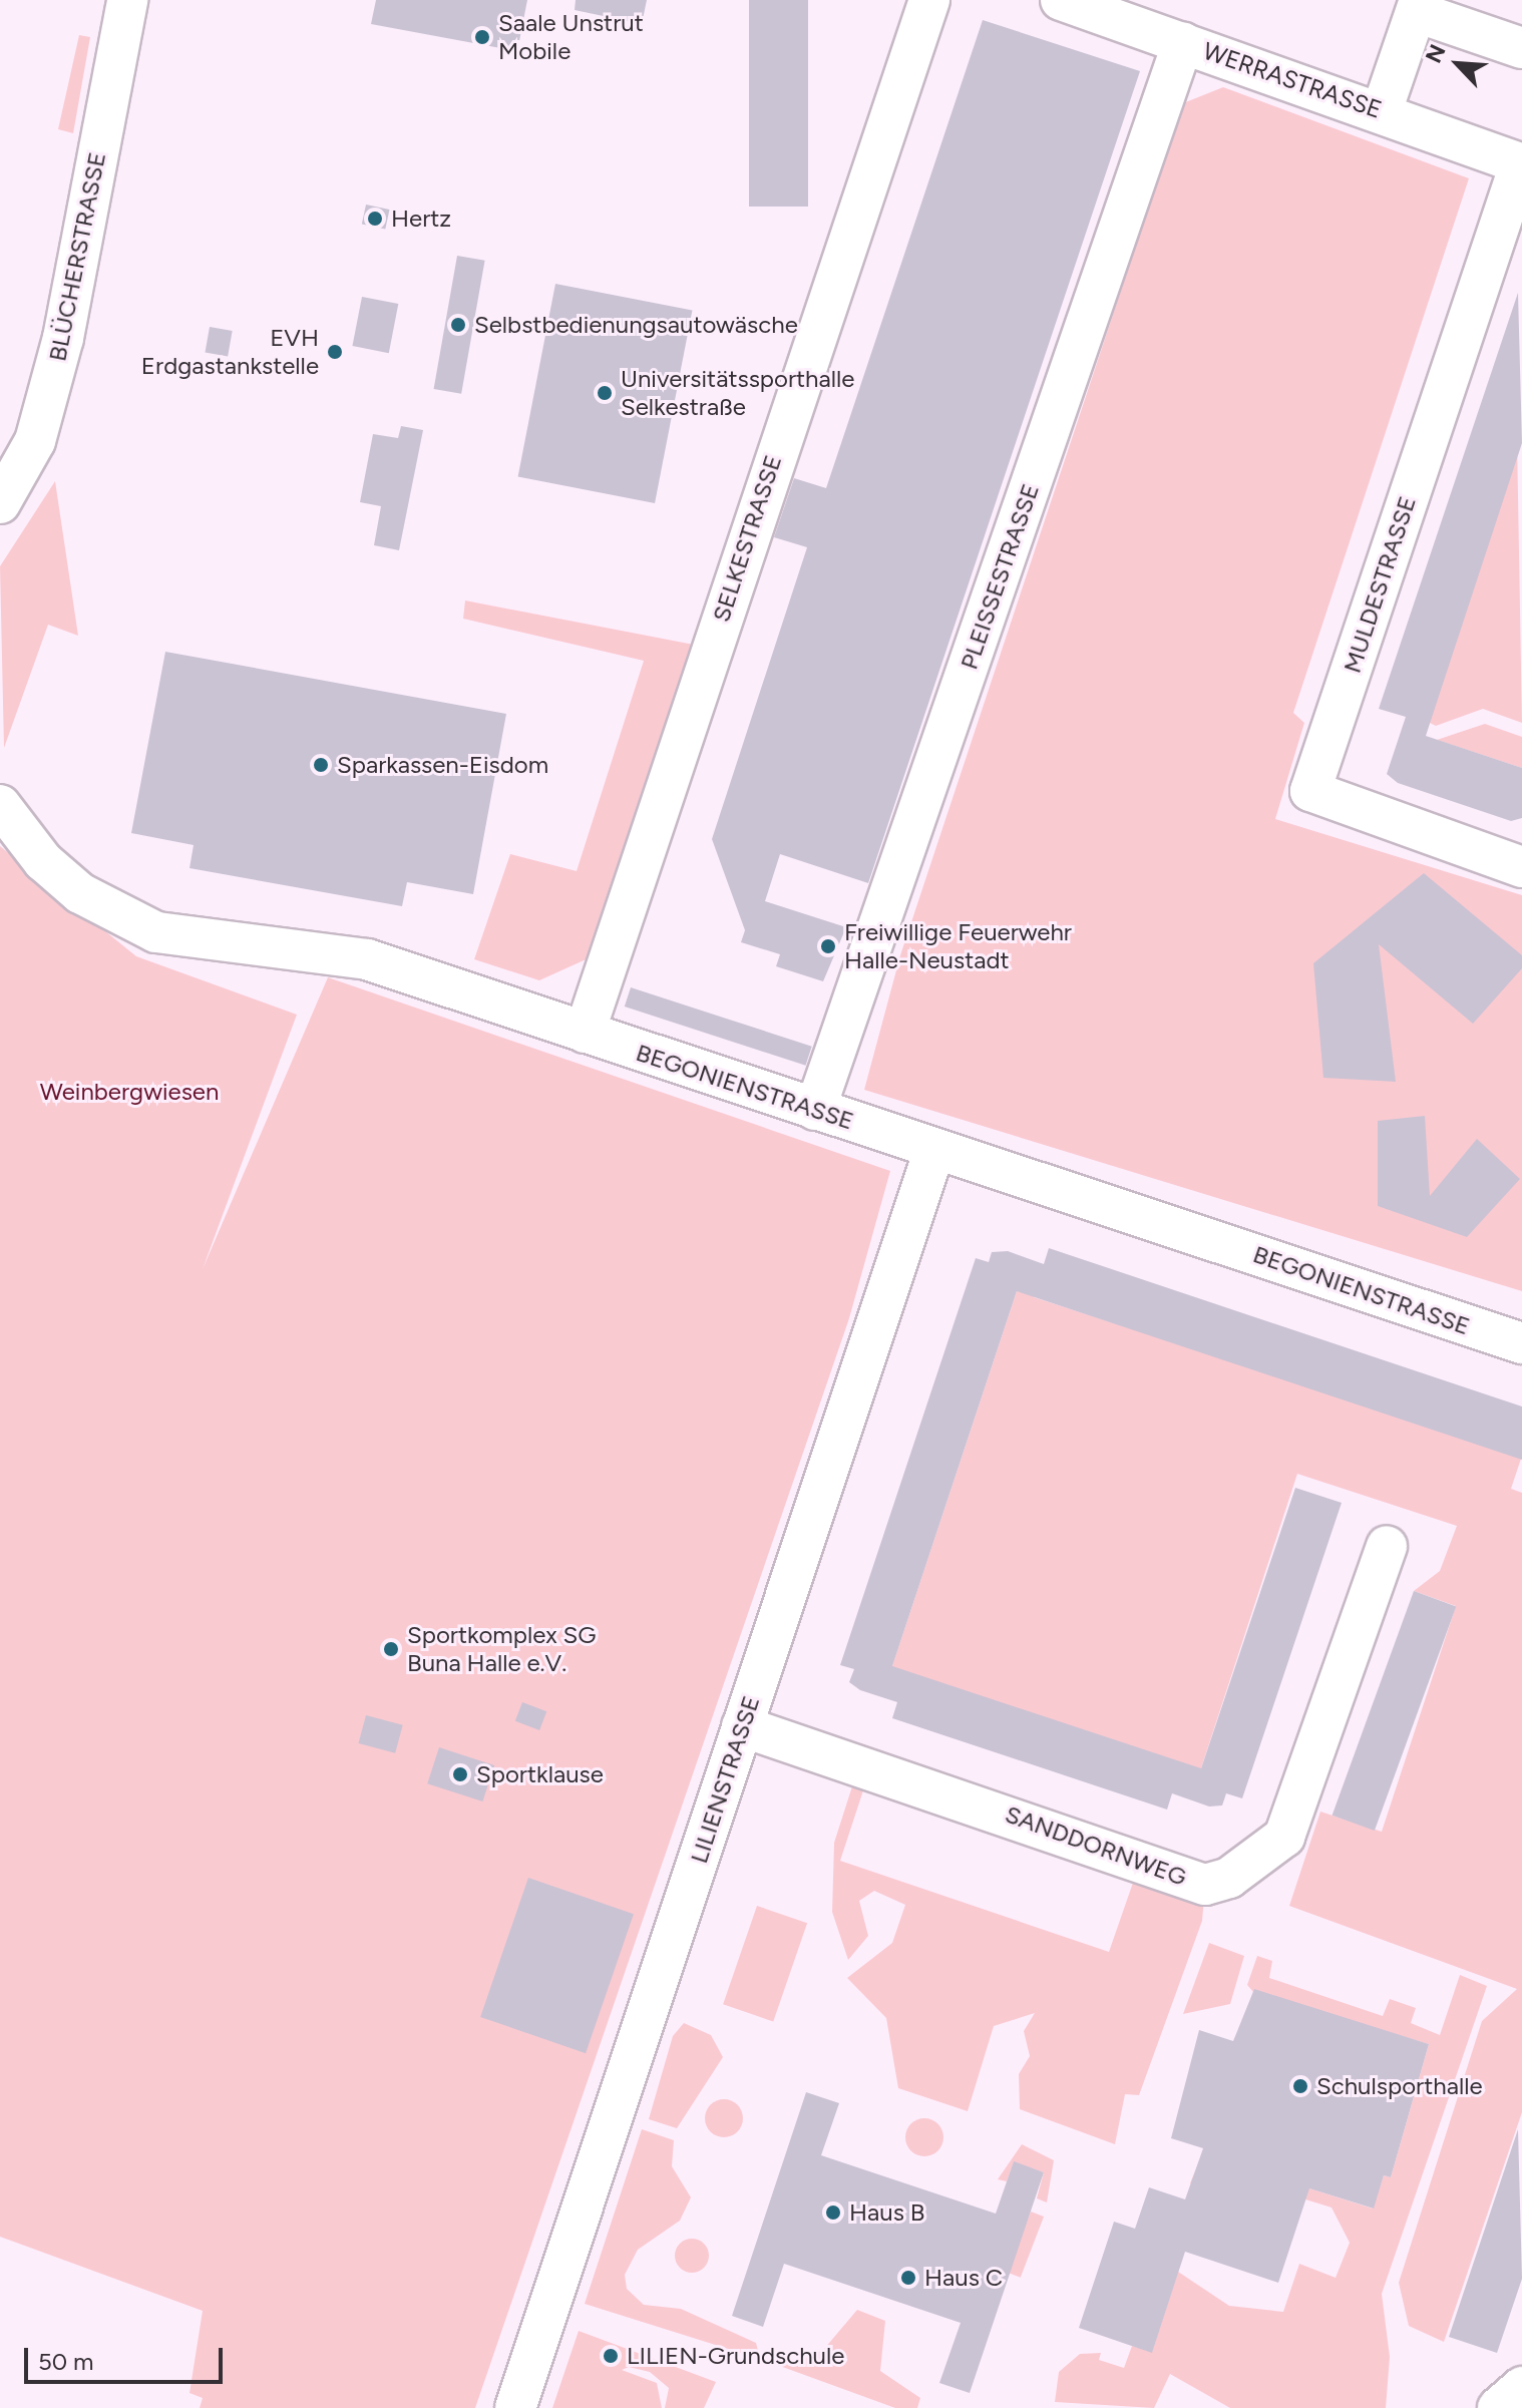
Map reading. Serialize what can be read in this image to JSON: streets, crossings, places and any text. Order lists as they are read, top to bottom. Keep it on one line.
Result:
{"streets":{"street":["WERRASTRASSE","BLÜCHERSTRASSE","SELKESTRASSE","PLEISSESTRASSE","MULDESTRASSE","BEGONIENSTRASSE","LILIENSTRASSE","SANDDORNWEG"]},"crossings":[["WERRASTRASSE","PLEISSESTRASSE"],["WERRASTRASSE","MULDESTRASSE"],["SELKESTRASSE","BEGONIENSTRASSE"],["PLEISSESTRASSE","BEGONIENSTRASSE"],["BEGONIENSTRASSE","LILIENSTRASSE"],["LILIENSTRASSE","SANDDORNWEG"]],"parks":["Weinbergwiesen"],"places":["Saale Unstrut Mobile","Hertz","Selbstbedienungsautowäsche","EVH Erdgastankstelle","Universitätssporthalle Selkestraße","Sparkassen-Eisdom","Freiwillige Feuerwehr Halle-Neustadt","Sportkomplex SG Buna Halle e.V.","Sportklause","Schulsporthalle","Haus B","Haus C","LILIEN-Grundschule"],"scale_bar":"50 m","north":"top left"}
